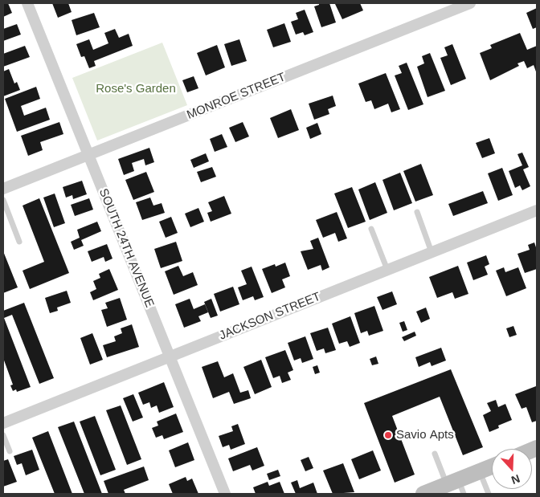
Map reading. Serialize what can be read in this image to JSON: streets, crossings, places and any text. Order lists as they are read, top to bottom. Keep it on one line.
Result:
{"streets":{"street":["MONROE STREET","SOUTH 24TH AVENUE","JACKSON STREET"]},"crossings":[["MONROE STREET","SOUTH 24TH AVENUE"],["SOUTH 24TH AVENUE","JACKSON STREET"]],"parks":["Rose's Garden"],"places":["Savio Apts"],"north":"bottom"}
